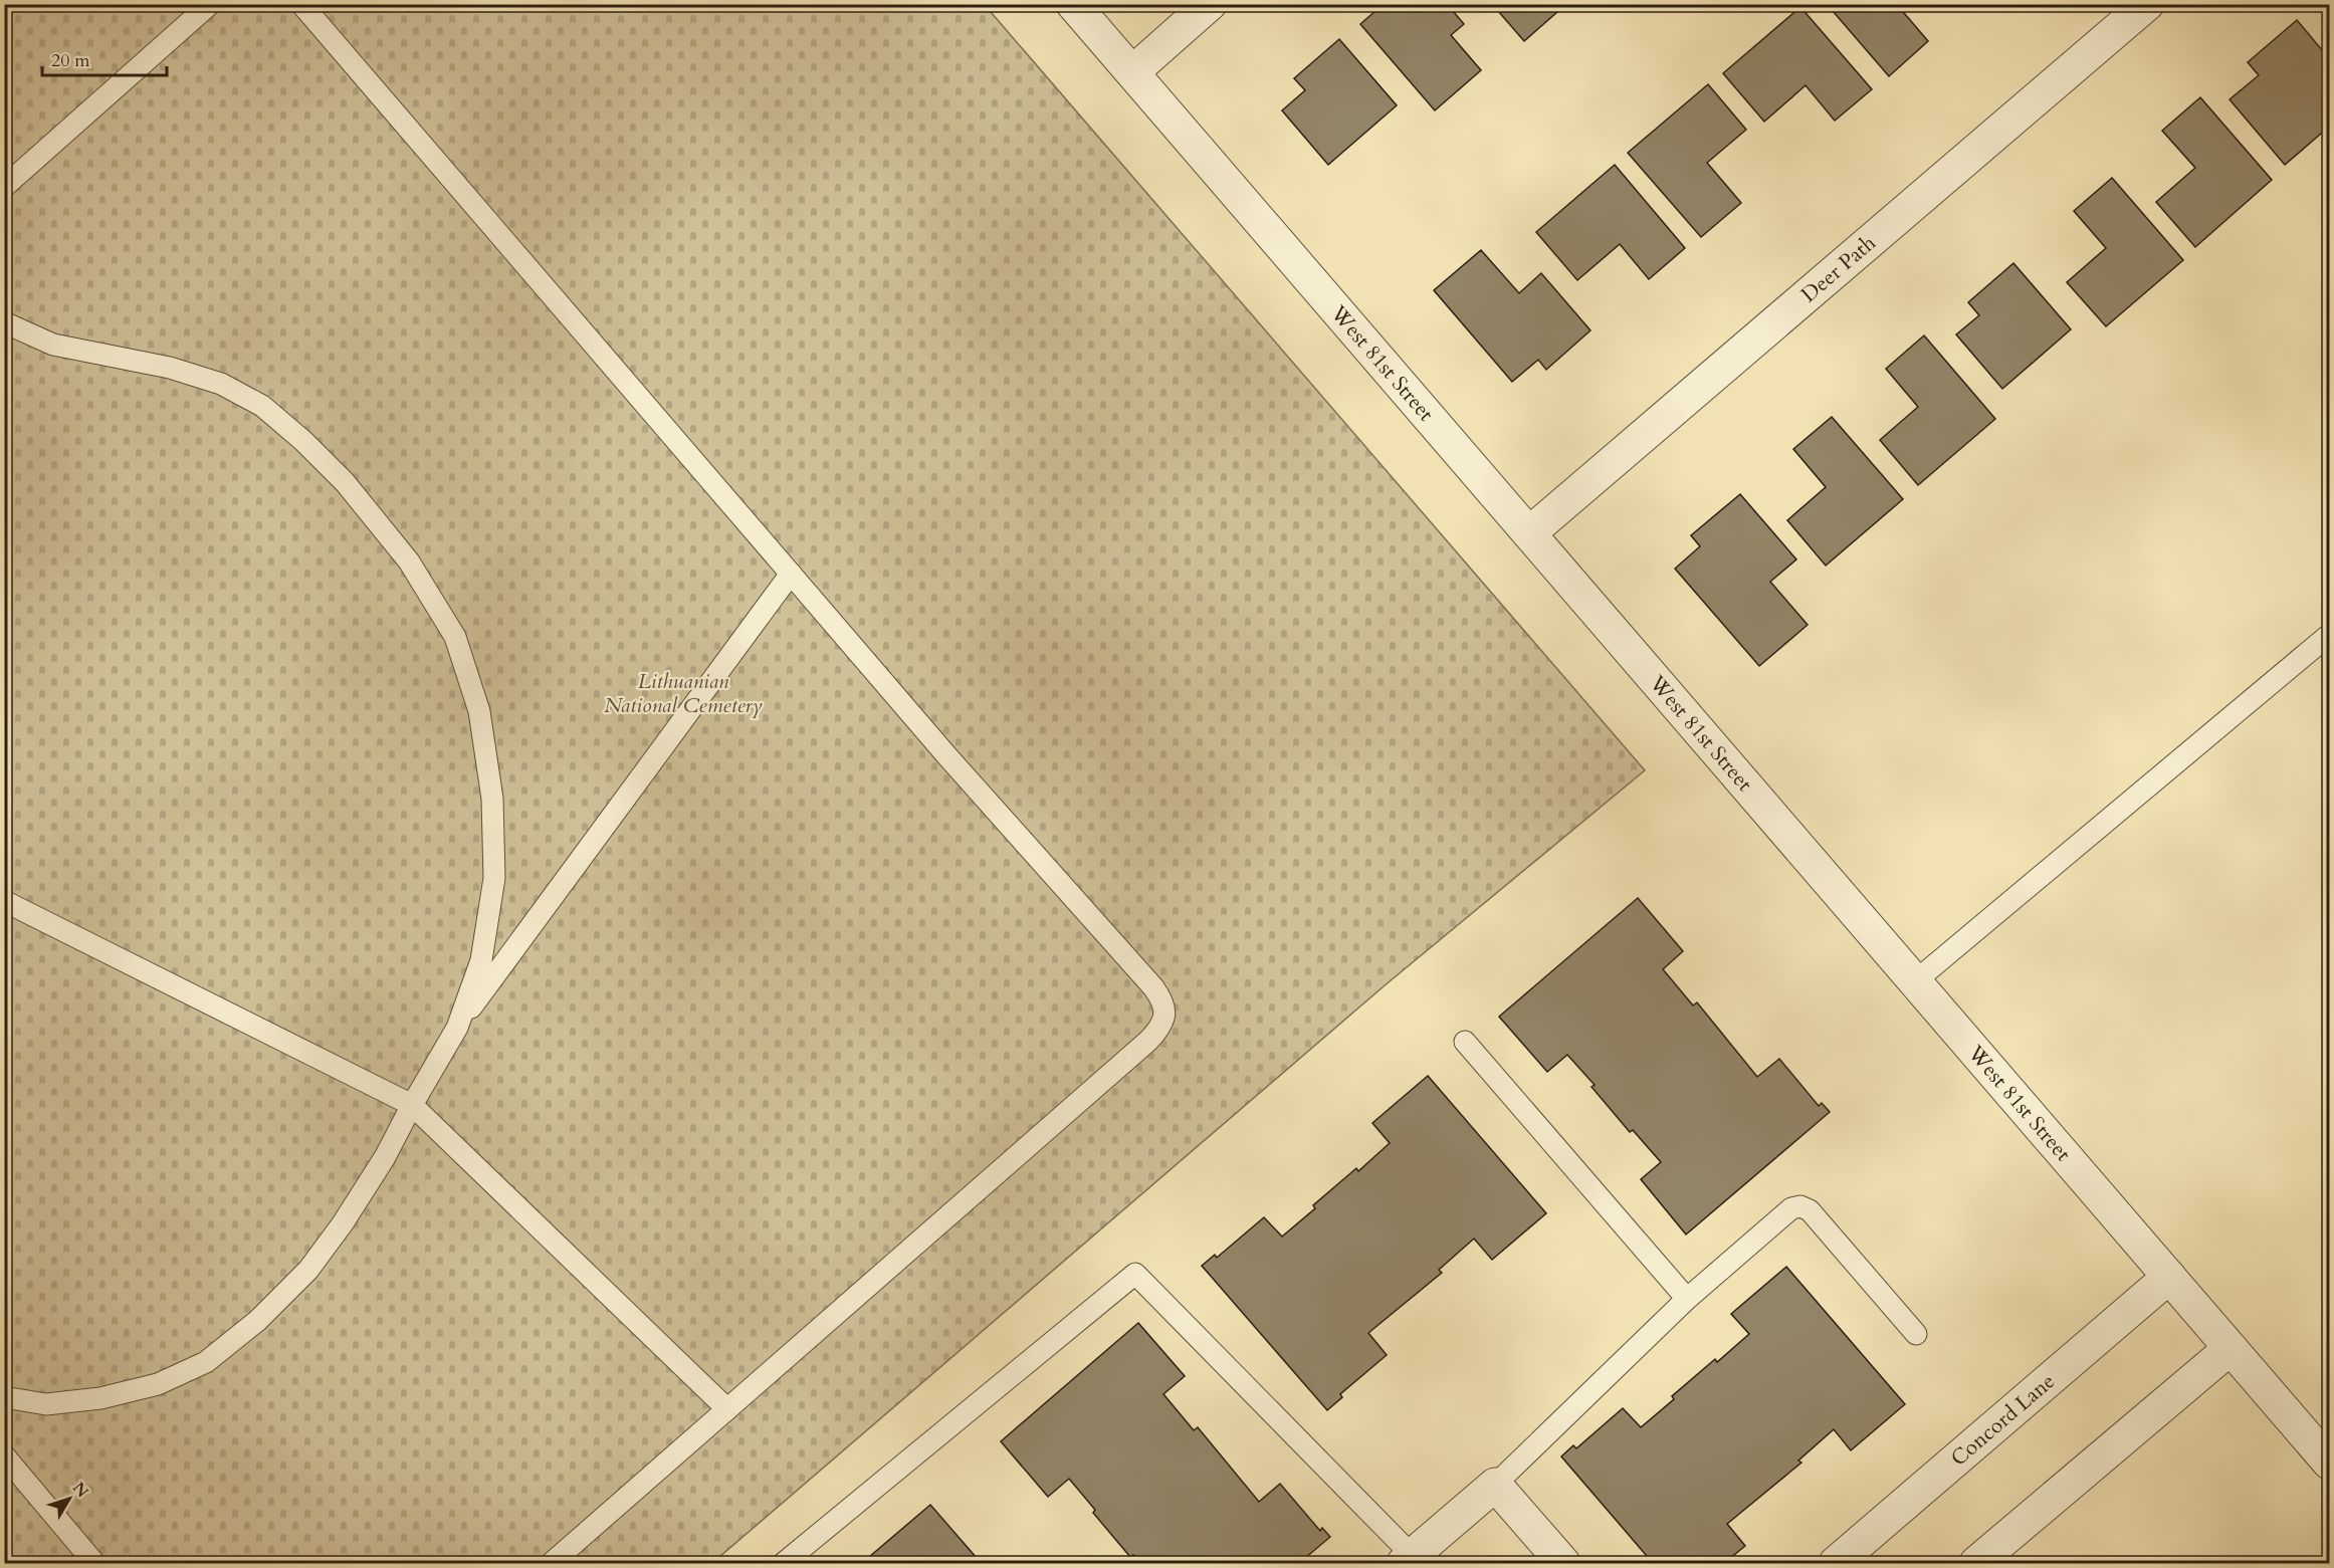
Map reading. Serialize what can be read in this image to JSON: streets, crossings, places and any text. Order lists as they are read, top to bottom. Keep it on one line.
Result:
{"streets":{"street":["Deer Path","West 81st Street","Concord Lane"]},"crossings":[["Deer Path","West 81st Street"],["West 81st Street","Concord Lane"]],"parks":["Lithuanian National Cemetery"],"scale_bar":"20 m","north":"top right"}
